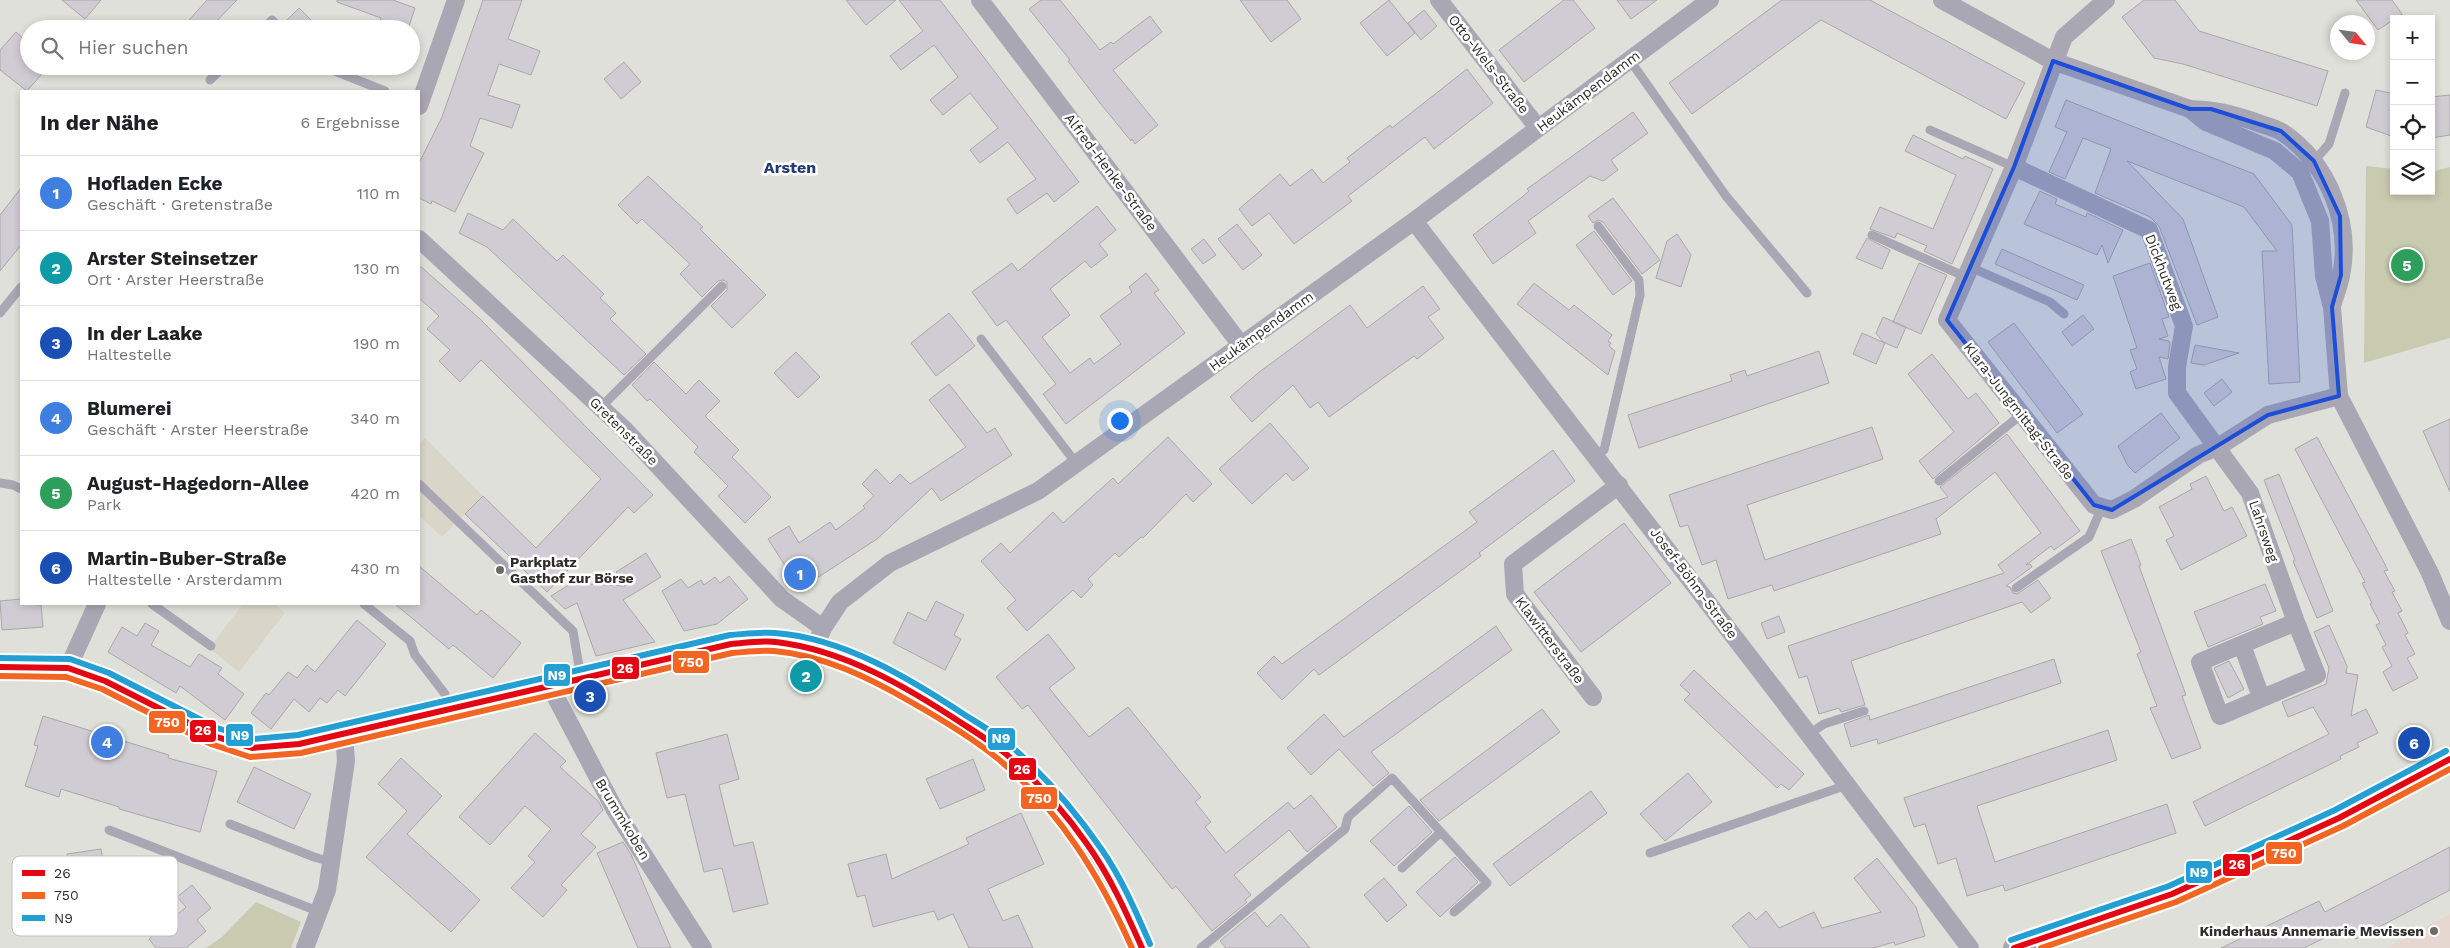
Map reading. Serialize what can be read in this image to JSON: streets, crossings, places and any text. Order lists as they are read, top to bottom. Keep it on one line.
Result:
{"streets":{"street":["Otto-Wels-Straße","Heukämpendamm","Alfred-Henke-Straße","Dickhutweg","Klara-Jungmittag-Straße","Gretenstraße","Lahrsweg","Josef-Böhm-Straße","Klawitterstraße","Brummkoben"]},"crossings":[["Otto-Wels-Straße","Heukämpendamm"],["Heukämpendamm","Alfred-Henke-Straße"],["Heukämpendamm","Gretenstraße"],["Heukämpendamm","Josef-Böhm-Straße"],["Dickhutweg","Klara-Jungmittag-Straße"],["Dickhutweg","Lahrsweg"],["Josef-Böhm-Straße","Klawitterstraße"]],"districts":["Arsten"],"places":["Parkplatz Gasthof zur Börse","Kinderhaus Annemarie Mevissen"],"lines":["transit line N9","transit line 26","transit line 750"],"legend":["26","750","N9"],"north":"bottom right","page":{"map_buttons":["+","−"],"search":"Hier suchen","heading":["In der Nähe","6 Ergebnisse"],"list":[{"mark":"1","name":"Hofladen Ecke","note":"Geschäft · Gretenstraße","value":"110 m"},{"mark":"2","name":"Arster Steinsetzer","note":"Ort · Arster Heerstraße","value":"130 m"},{"mark":"3","name":"In der Laake","note":"Haltestelle","value":"190 m"},{"mark":"4","name":"Blumerei","note":"Geschäft · Arster Heerstraße","value":"340 m"},{"mark":"5","name":"August-Hagedorn-Allee","note":"Park","value":"420 m"},{"mark":"6","name":"Martin-Buber-Straße","note":"Haltestelle · Arsterdamm","value":"430 m"}],"pins":["5","1","2","3","4","6"]}}
